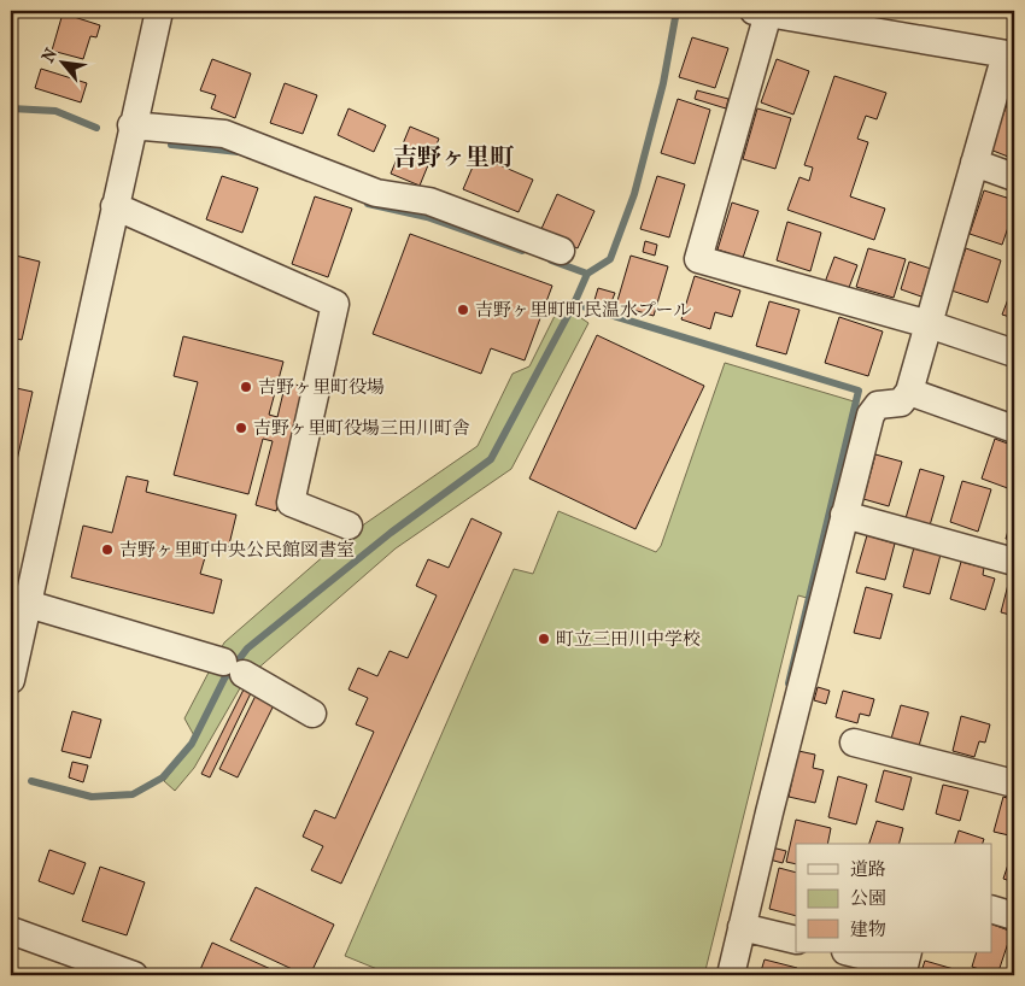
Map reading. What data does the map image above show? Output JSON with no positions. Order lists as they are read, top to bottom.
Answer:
{
  "districts": ["吉野ヶ里町"],
  "places": [
    "吉野ヶ里町町民温水プール",
    "吉野ヶ里町役場",
    "吉野ヶ里町役場三田川町舎",
    "吉野ヶ里町中央公民館図書室",
    "町立三田川中学校"
  ],
  "legend": ["道路", "公園", "建物"],
  "north": "top left"
}
